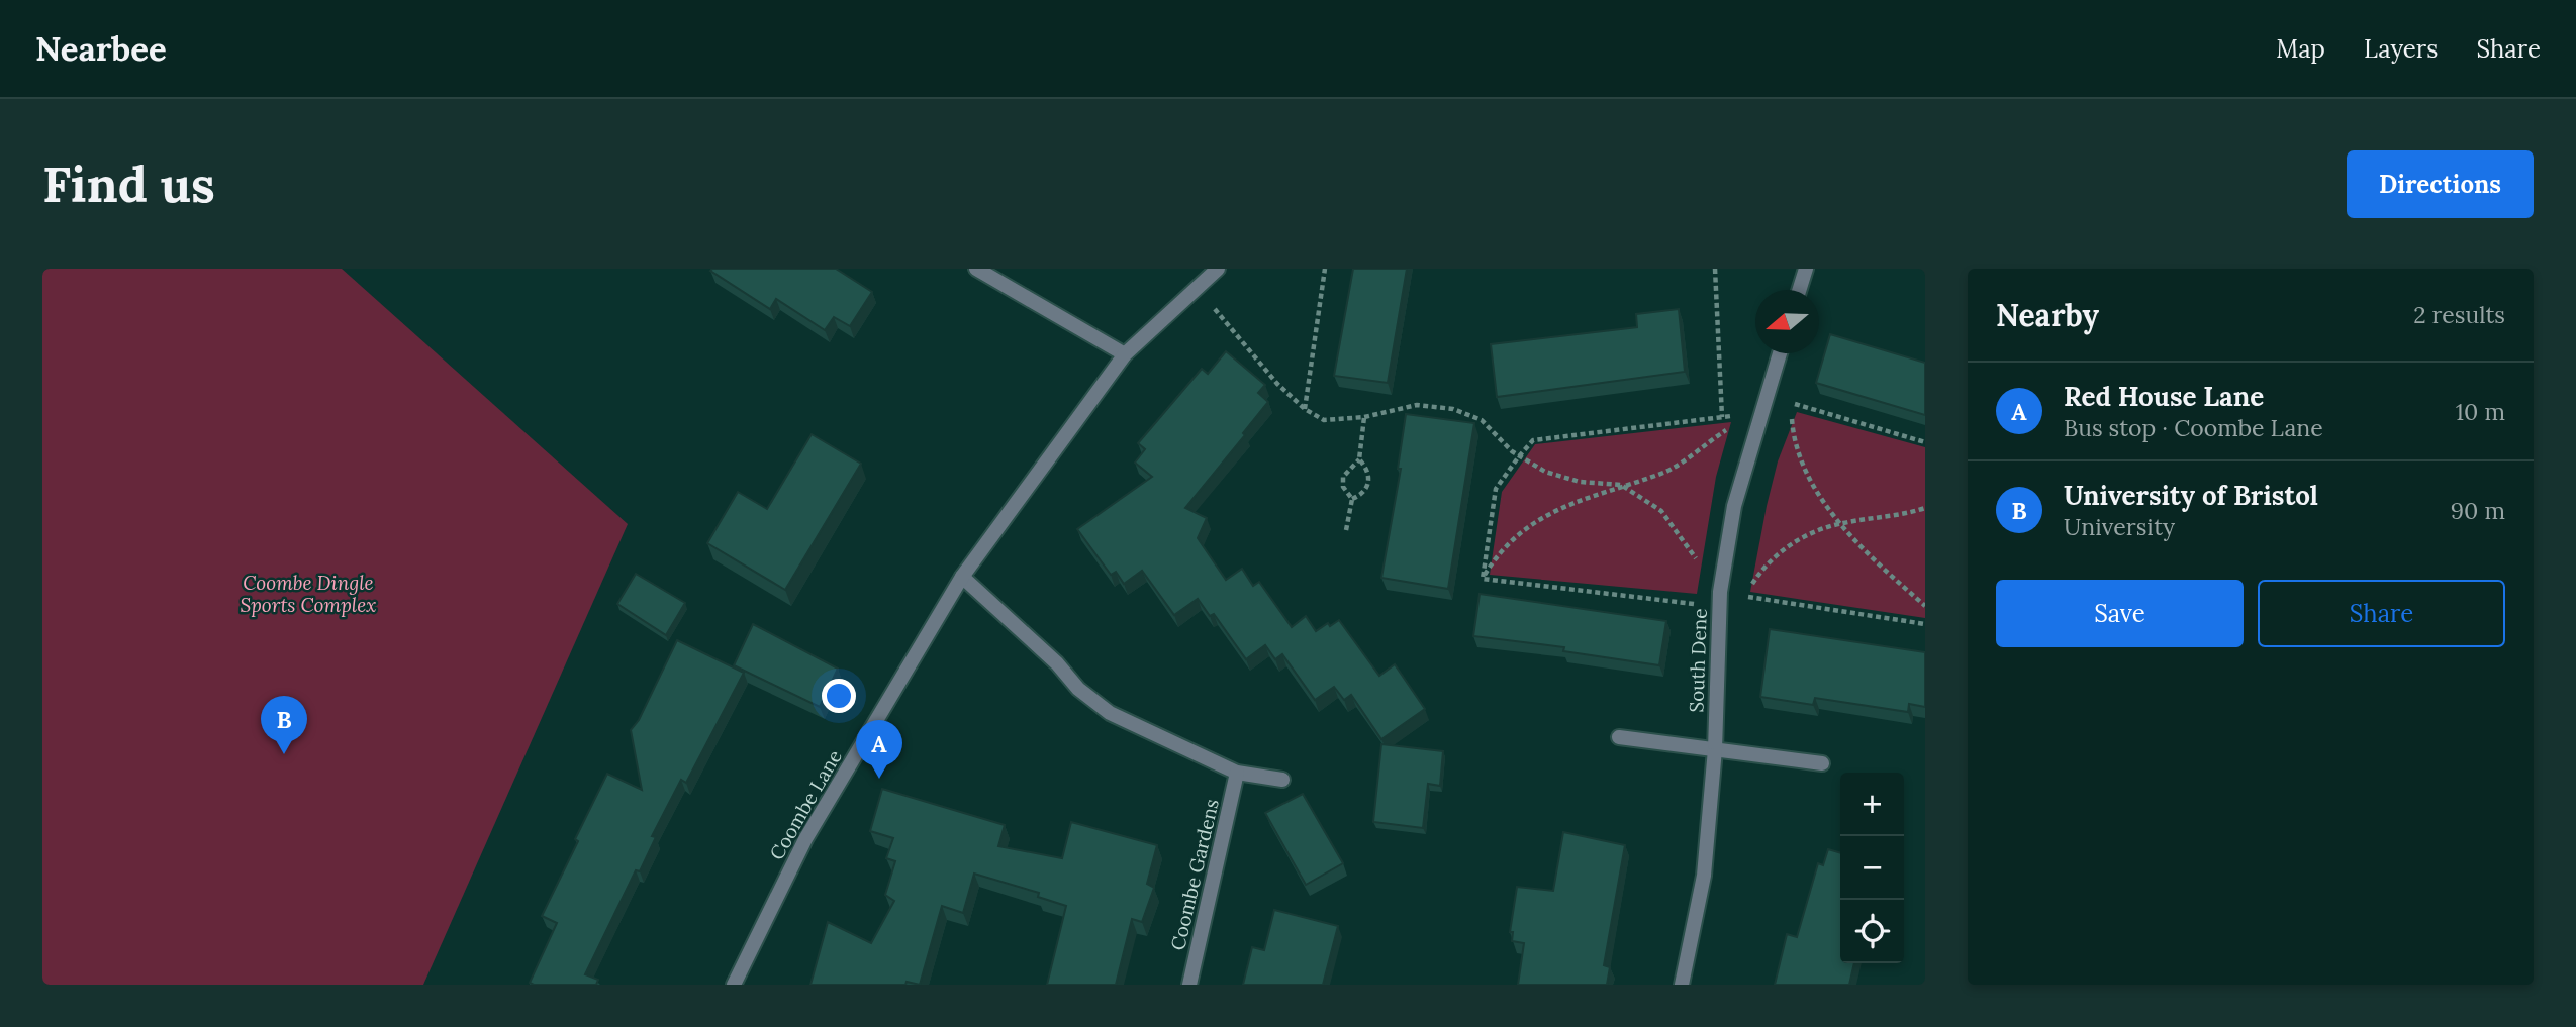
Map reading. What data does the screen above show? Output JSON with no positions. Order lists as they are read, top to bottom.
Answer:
{
  "streets": {
    "street": ["South Dene", "Coombe Lane", "Coombe Gardens"]
  },
  "parks": ["Coombe Dingle Sports Complex"],
  "north": "left",
  "page": {
    "header": "Nearbee",
    "nav": ["Map", "Layers", "Share"],
    "buttons": [
      "Directions",
      ["Save", "Share"]
    ],
    "title": "Find us",
    "heading": ["Nearby", "2 results"],
    "list": [
      {
        "mark": "A",
        "name": "Red House Lane",
        "note": "Bus stop · Coombe Lane",
        "value": "10 m"
      },
      {
        "mark": "B",
        "name": "University of Bristol",
        "note": "University",
        "value": "90 m"
      }
    ],
    "pins": ["B", "A"],
    "map_buttons": ["+", "−"]
  }
}
